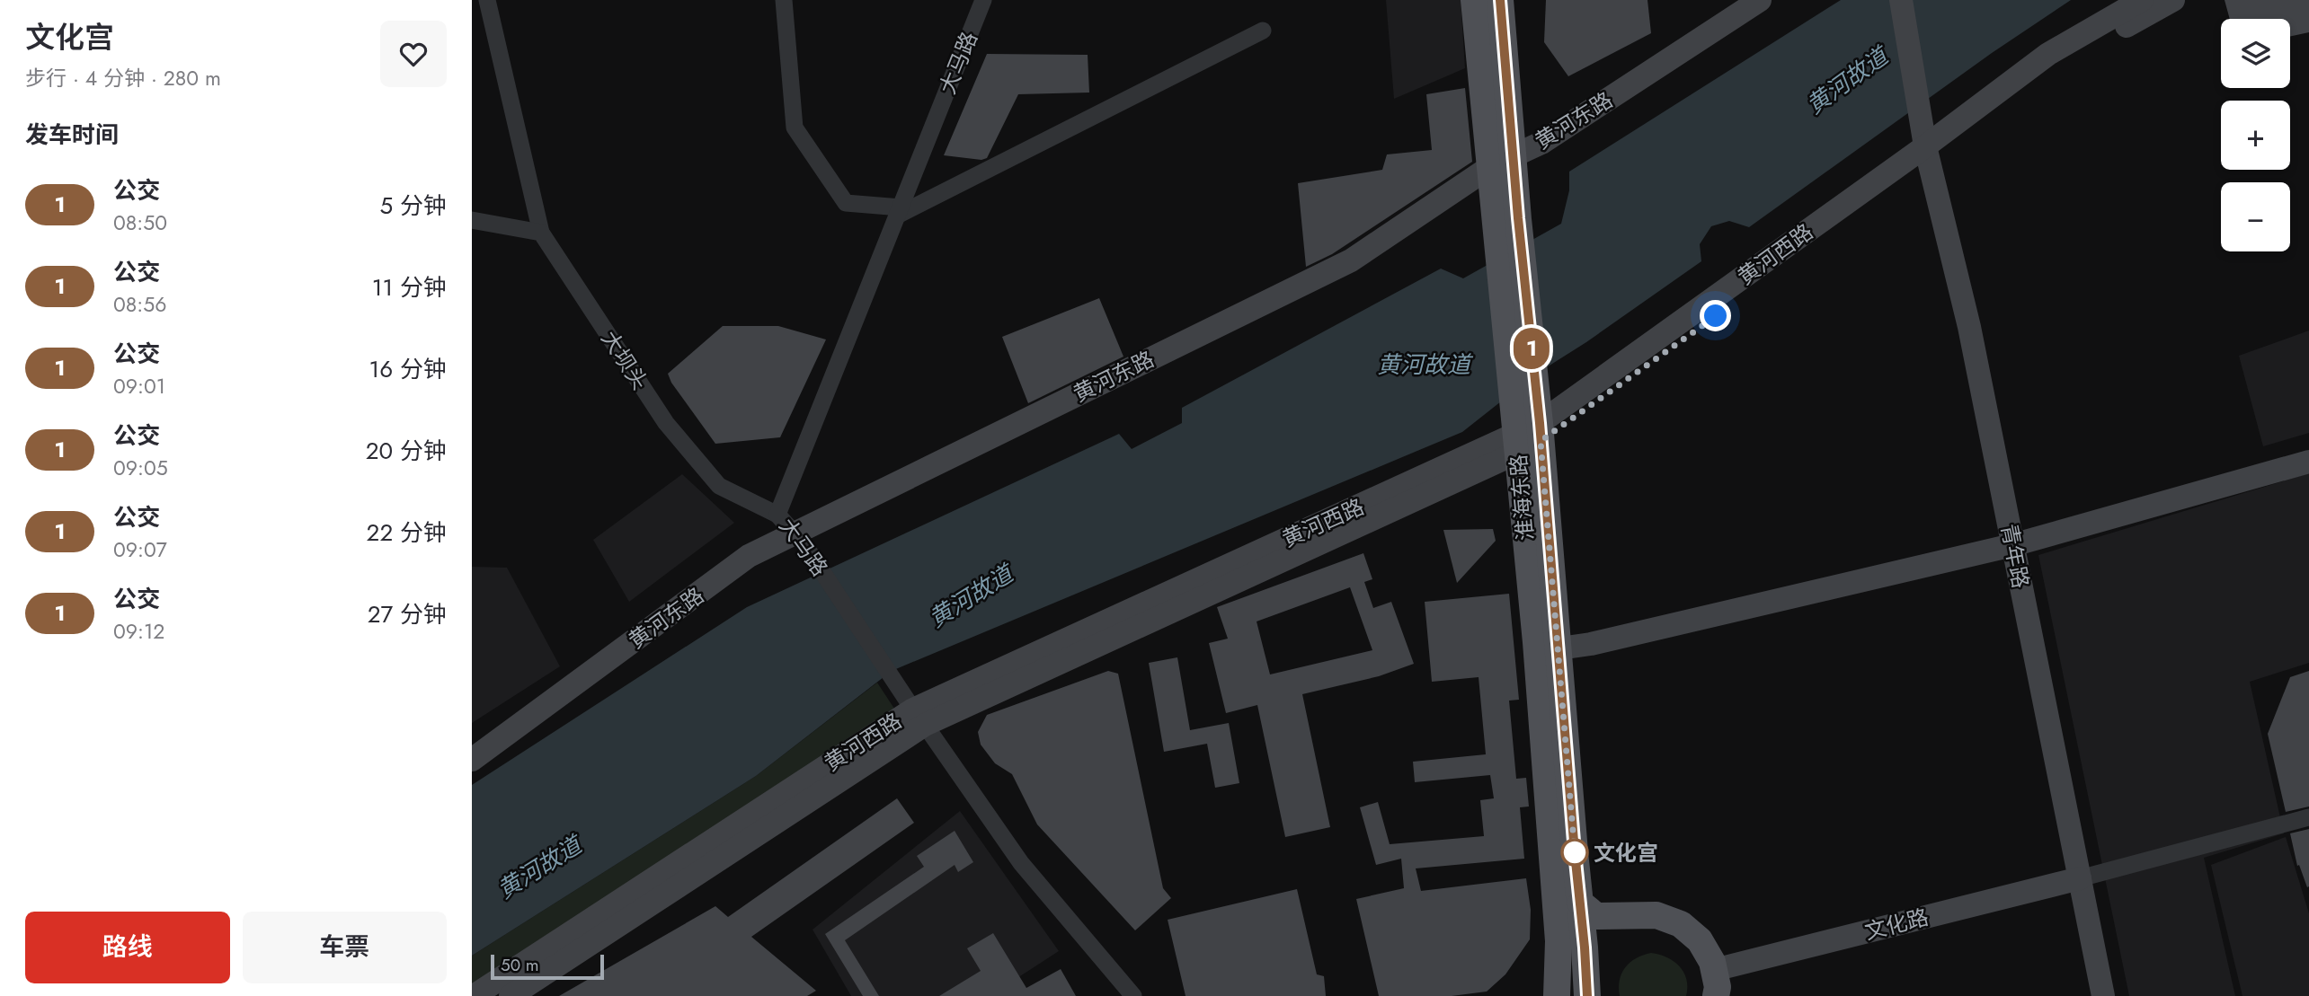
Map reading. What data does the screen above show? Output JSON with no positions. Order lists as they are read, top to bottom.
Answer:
{
  "streets": {
    "main road": ["淮海东路"],
    "street": [
      "大马路",
      "黄河东路",
      "黄河西路",
      "大坝头",
      "青年路",
      "文化路"
    ]
  },
  "crossings": [
    ["大马路", "黄河东路"],
    ["大马路", "黄河西路"],
    ["大马路", "大坝头"],
    ["黄河东路", "淮海东路"],
    ["黄河西路", "淮海东路"],
    ["黄河西路", "青年路"],
    ["青年路", "文化路"]
  ],
  "water": ["黄河故道"],
  "places": ["文化宫"],
  "lines": ["bus line 1"],
  "scale_bar": "50 m",
  "page": {
    "heading": [
      ["文化宫", "步行 · 4 分钟 · 280 m"],
      "发车时间"
    ],
    "on_map": "1",
    "map_buttons": ["+", "−"],
    "list": [
      {
        "mark": "1",
        "name": "公交",
        "note": "08:50",
        "value": "5 分钟"
      },
      {
        "mark": "1",
        "name": "公交",
        "note": "08:56",
        "value": "11 分钟"
      },
      {
        "mark": "1",
        "name": "公交",
        "note": "09:01",
        "value": "16 分钟"
      },
      {
        "mark": "1",
        "name": "公交",
        "note": "09:05",
        "value": "20 分钟"
      },
      {
        "mark": "1",
        "name": "公交",
        "note": "09:07",
        "value": "22 分钟"
      },
      {
        "mark": "1",
        "name": "公交",
        "note": "09:12",
        "value": "27 分钟"
      }
    ],
    "buttons": ["路线", "车票"],
    "scale": "50 m"
  }
}
